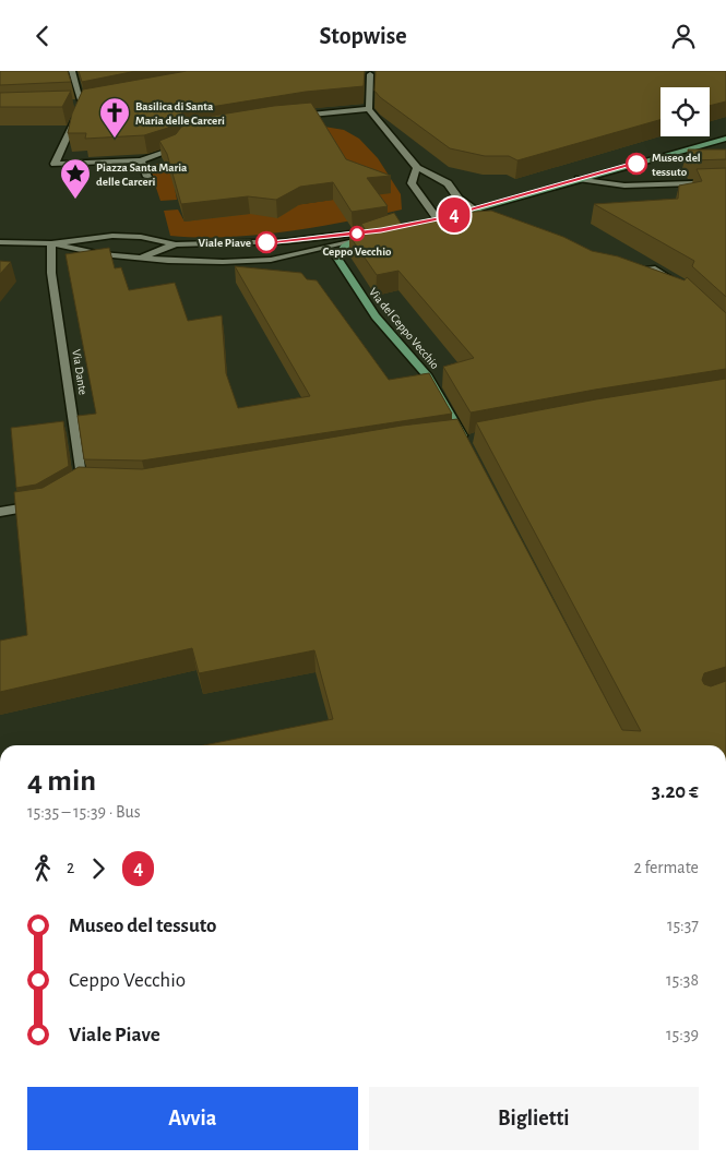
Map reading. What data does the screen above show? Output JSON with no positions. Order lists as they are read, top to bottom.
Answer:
{
  "streets": {
    "street": ["Via del Ceppo Vecchio", "Via Dante"]
  },
  "places": {
    "church": ["Basilica di Santa Maria delle Carceri"],
    "other": ["Museo del tessuto", "Ceppo Vecchio", "Viale Piave"],
    "place": ["Piazza Santa Maria delle Carceri"]
  },
  "lines": ["bus line 4"],
  "page": {
    "header": "Stopwise",
    "on_map": "4",
    "heading": ["4 min", "15:35 – 15:39 · Bus", "3.20 €"],
    "legs": ["2", "4", "2 fermate"],
    "list": [
      {
        "name": "Museo del tessuto",
        "value": "15:37"
      },
      {
        "name": "Ceppo Vecchio",
        "value": "15:38"
      },
      {
        "name": "Viale Piave",
        "value": "15:39"
      }
    ],
    "buttons": ["Avvia", "Biglietti"]
  }
}
